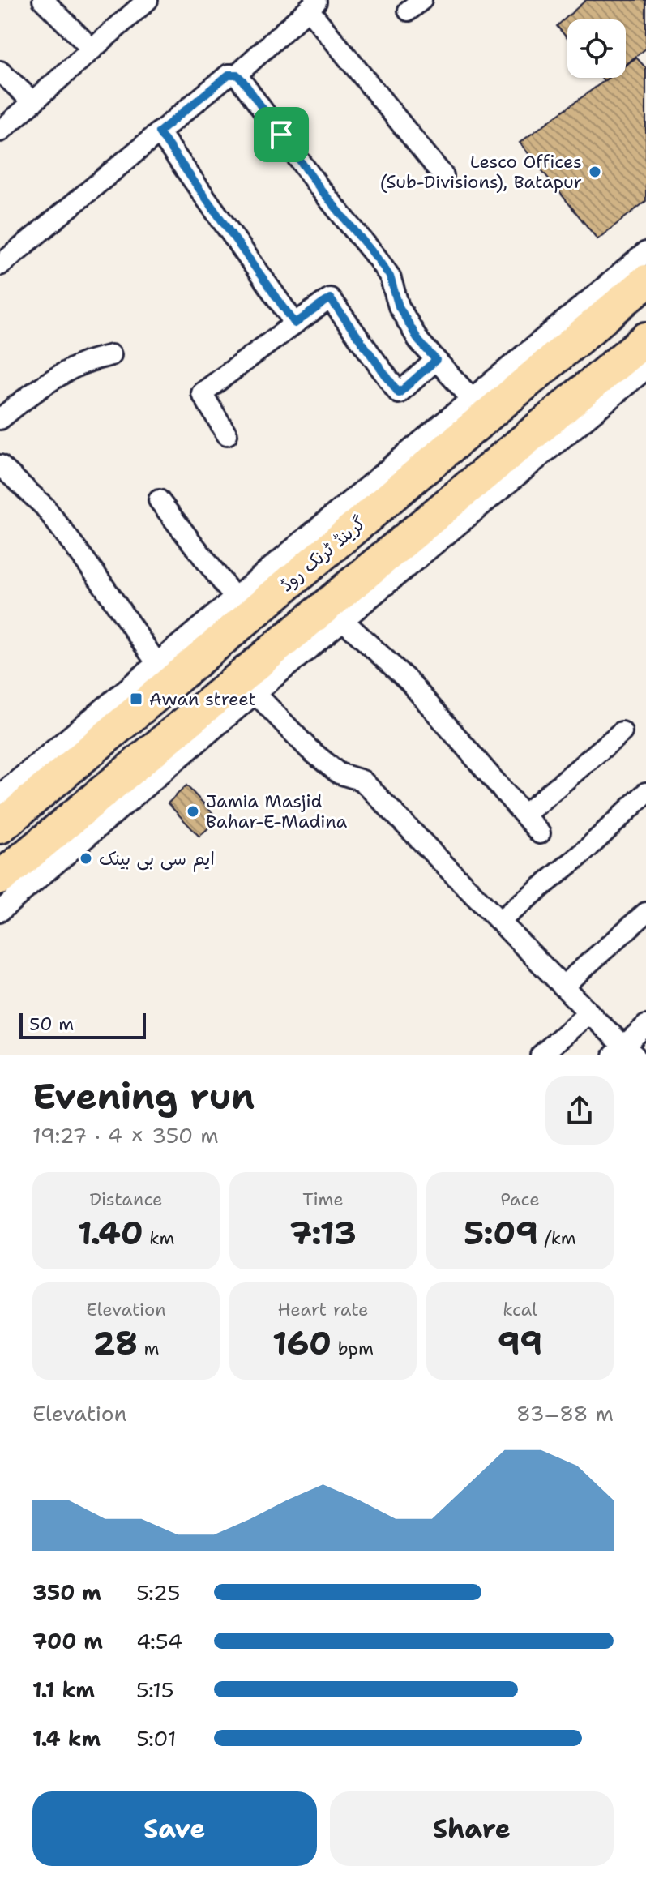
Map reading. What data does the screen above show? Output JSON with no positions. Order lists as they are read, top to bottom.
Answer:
{
  "streets": {
    "highway": ["گرینڈ ٹرنک روڈ"]
  },
  "places": {
    "other": ["Lesco Offices (Sub-Divisions), Batapur", "Jamia Masjid Bahar-E-Madina", "ایم سی بی بینک"],
    "transit": ["Awan street"]
  },
  "scale_bar": "50 m",
  "page": {
    "scale": "50 m",
    "heading": ["Evening run", "19:27 · 4 × 350 m"],
    "stats": [
      ["Distance", "1.40 km"],
      ["Time", "7:13"],
      ["Pace", "5:09 /km"],
      ["Elevation", "28 m"],
      ["Heart rate", "160 bpm"],
      ["kcal", "99"]
    ],
    "chart": ["Elevation", "83–88 m"],
    "list": [
      {
        "name": "350 m",
        "note": "5:25"
      },
      {
        "name": "700 m",
        "note": "4:54"
      },
      {
        "name": "1.1 km",
        "note": "5:15"
      },
      {
        "name": "1.4 km",
        "note": "5:01"
      }
    ],
    "buttons": ["Save", "Share"]
  }
}
